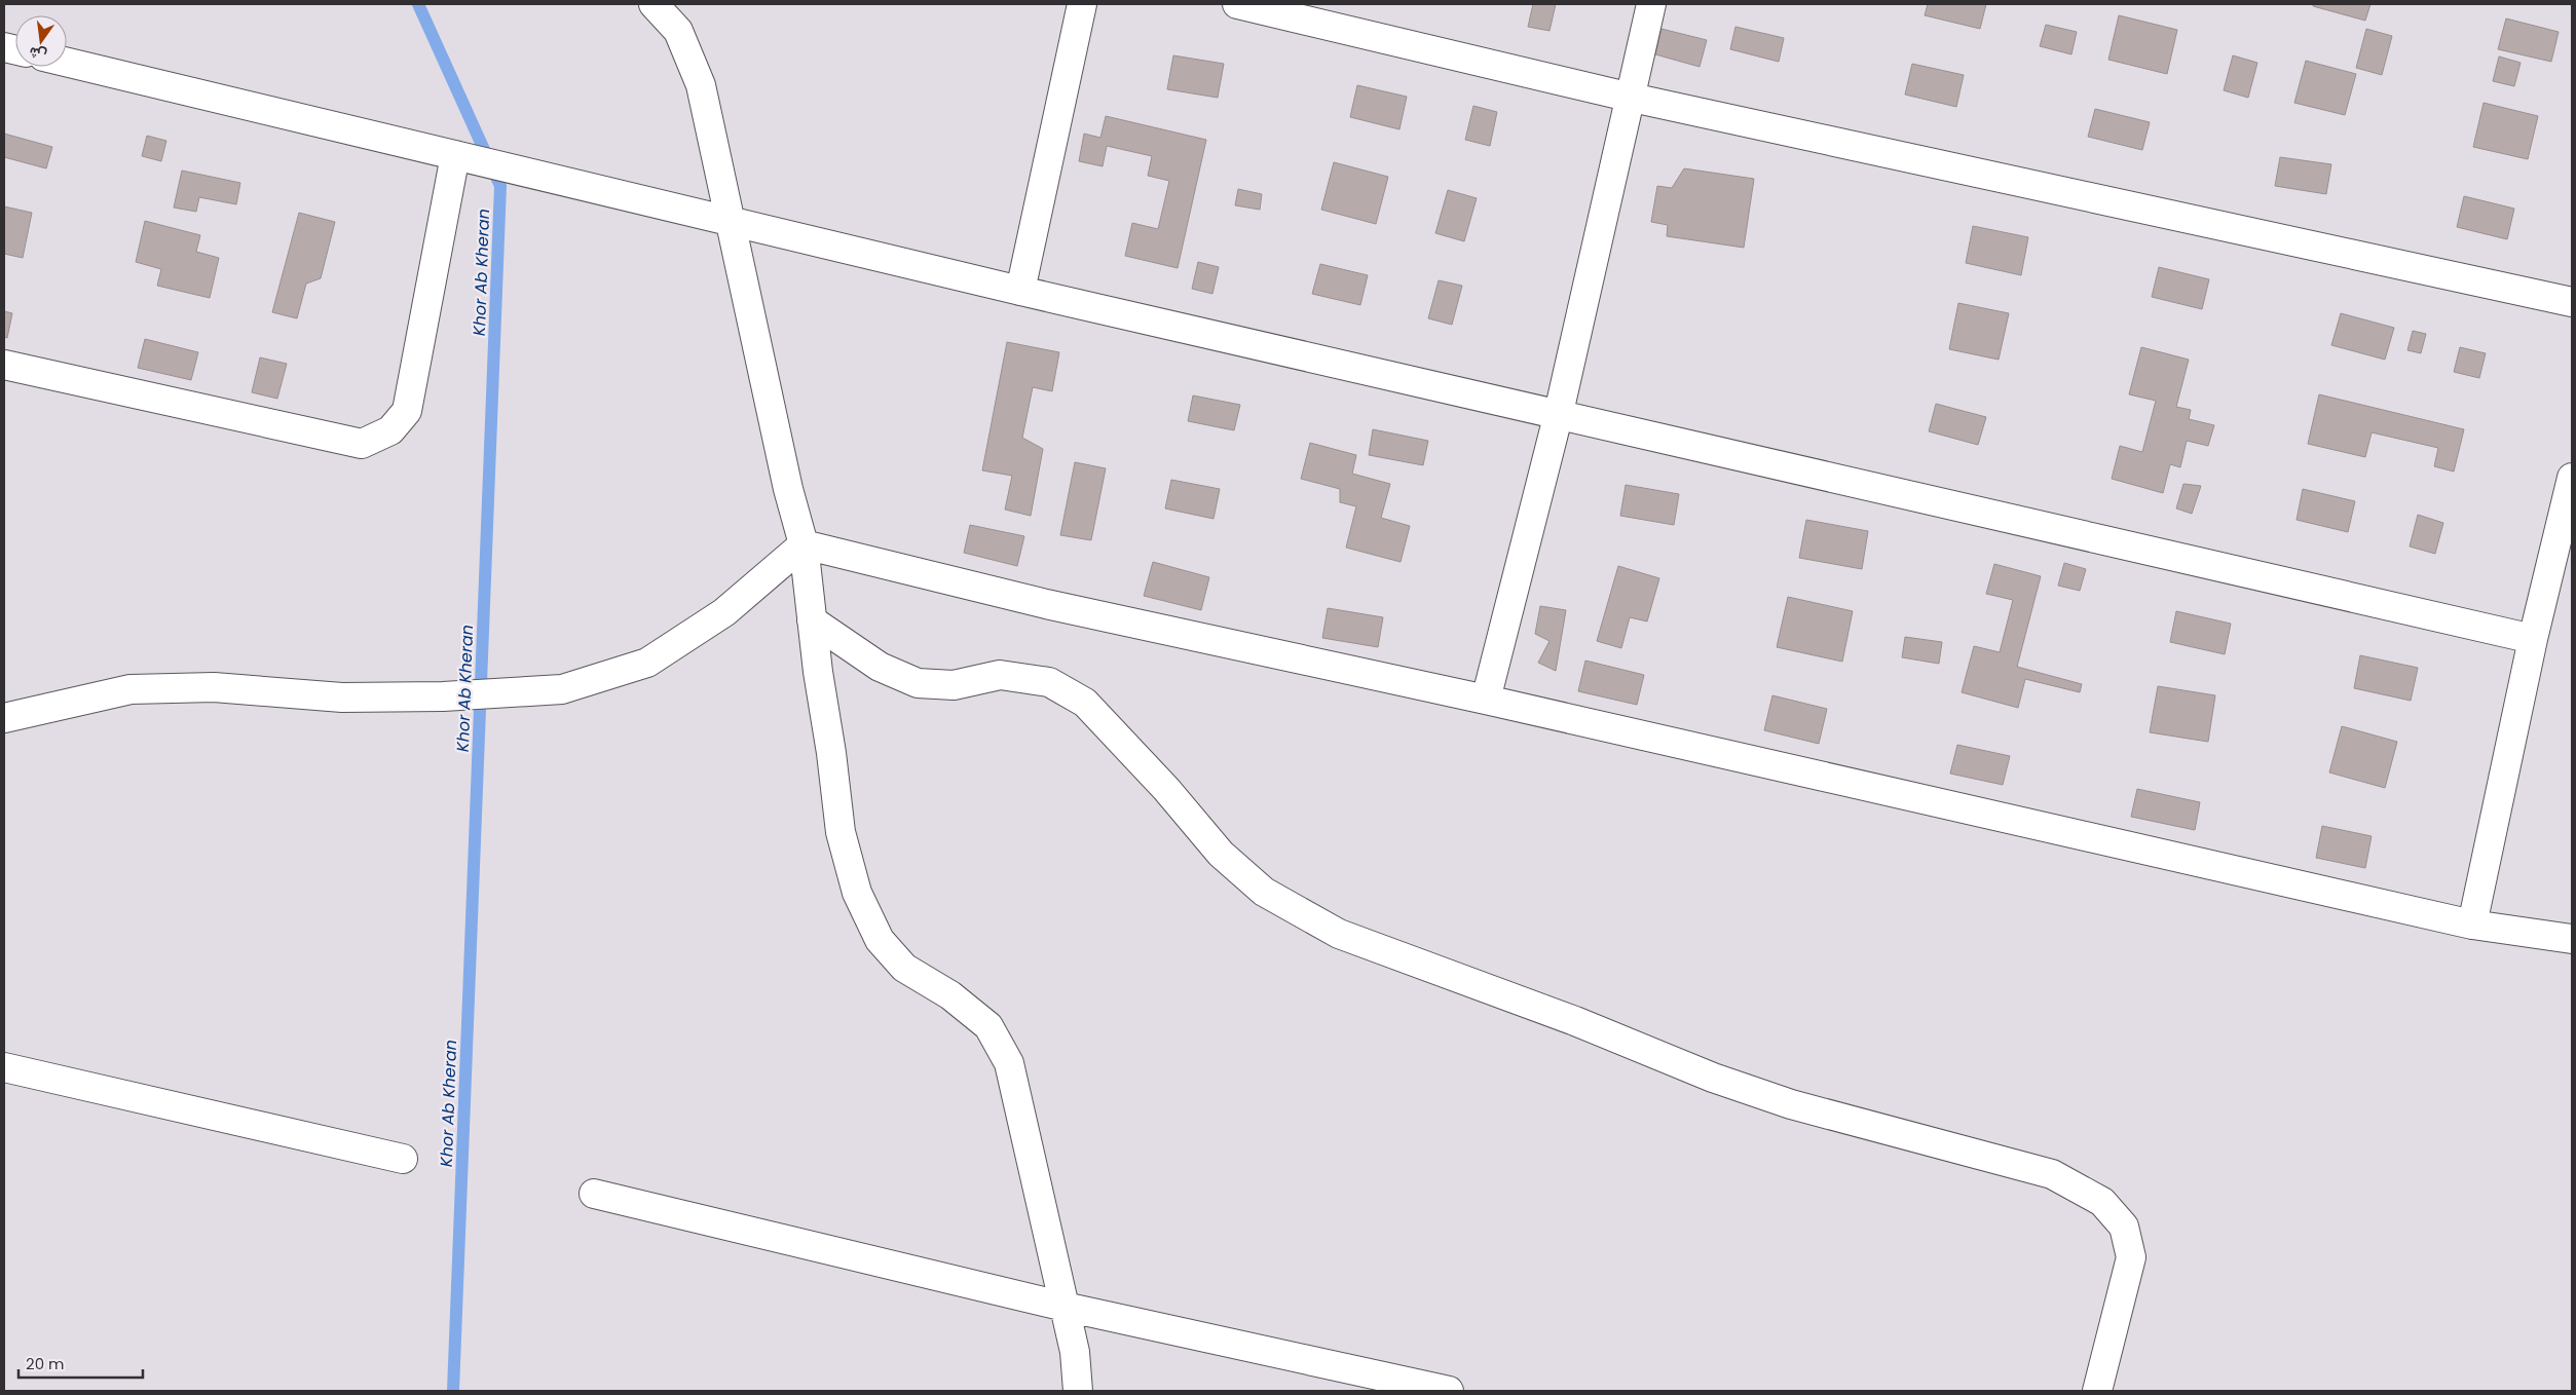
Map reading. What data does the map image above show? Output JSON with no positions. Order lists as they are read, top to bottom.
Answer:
{
  "water": ["Khor Ab Kheran"],
  "scale_bar": "20 m",
  "north": "bottom"
}
